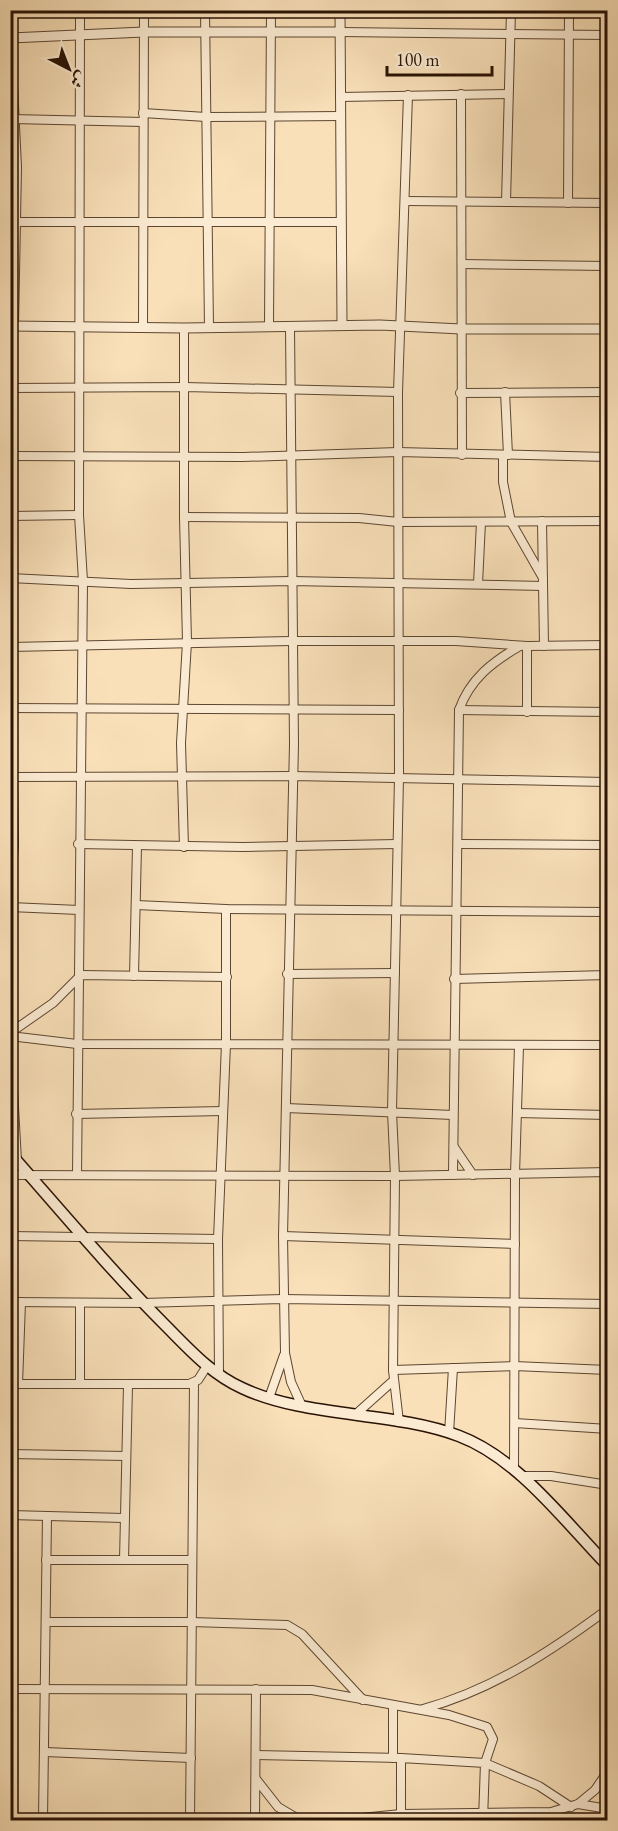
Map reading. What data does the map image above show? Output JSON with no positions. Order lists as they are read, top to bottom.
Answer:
{
  "scale_bar": "100 m",
  "north": "bottom right"
}
